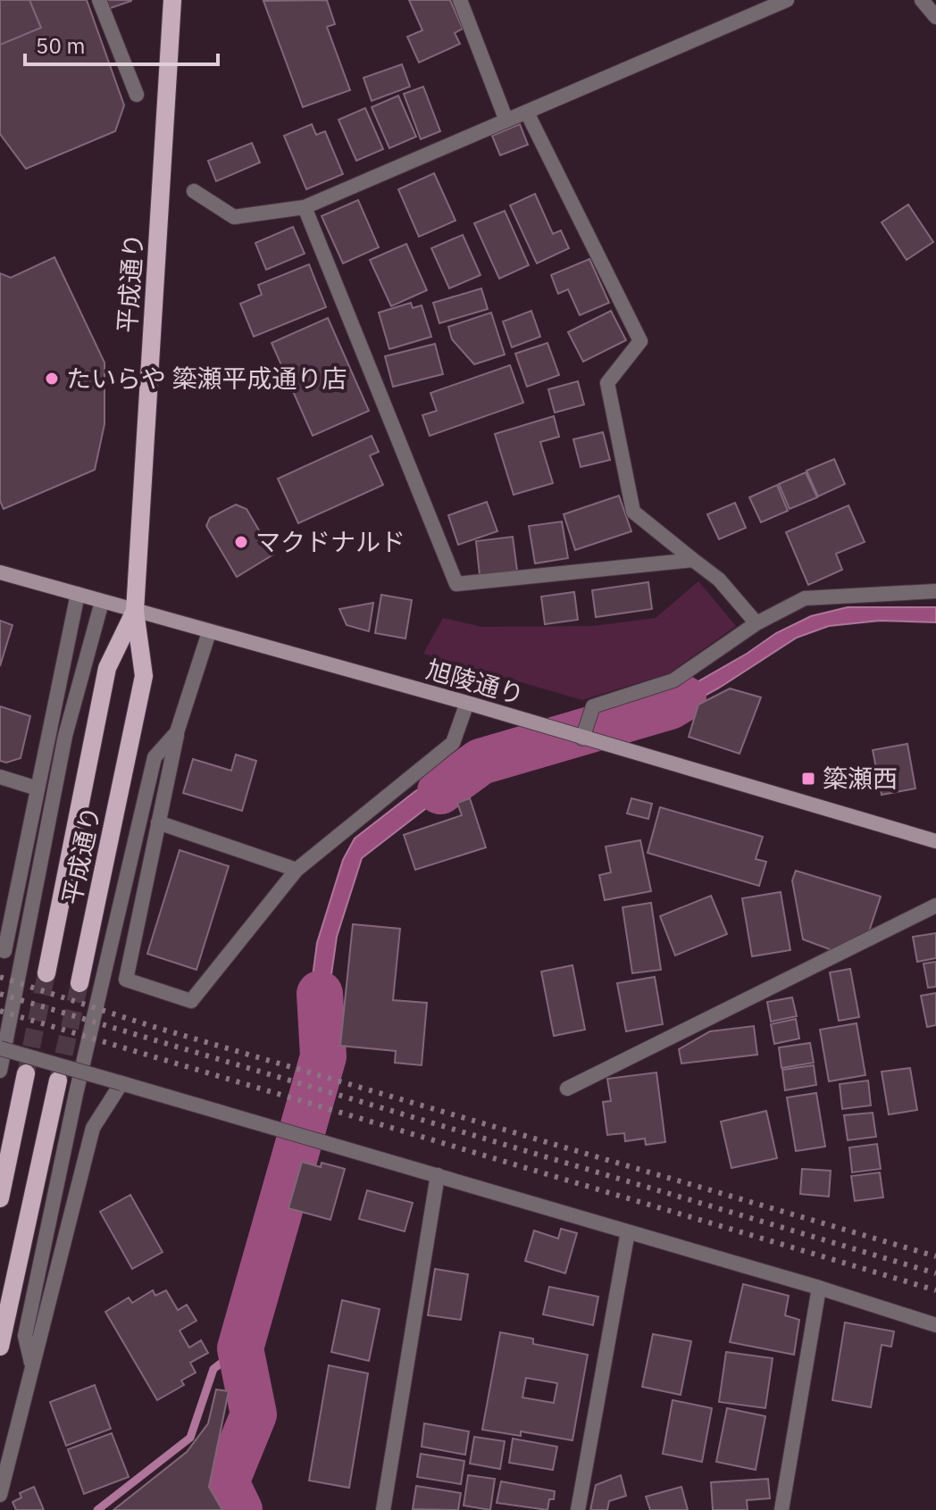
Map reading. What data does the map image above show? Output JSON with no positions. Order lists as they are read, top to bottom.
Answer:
{
  "streets": {
    "main road": ["平成通り"],
    "street": ["旭陵通り"]
  },
  "crossings": [
    ["平成通り", "旭陵通り"]
  ],
  "places": {
    "other": ["たいらや 簗瀬平成通り店", "マクドナルド"],
    "transit": ["簗瀬西"]
  },
  "scale_bar": "50 m"
}
